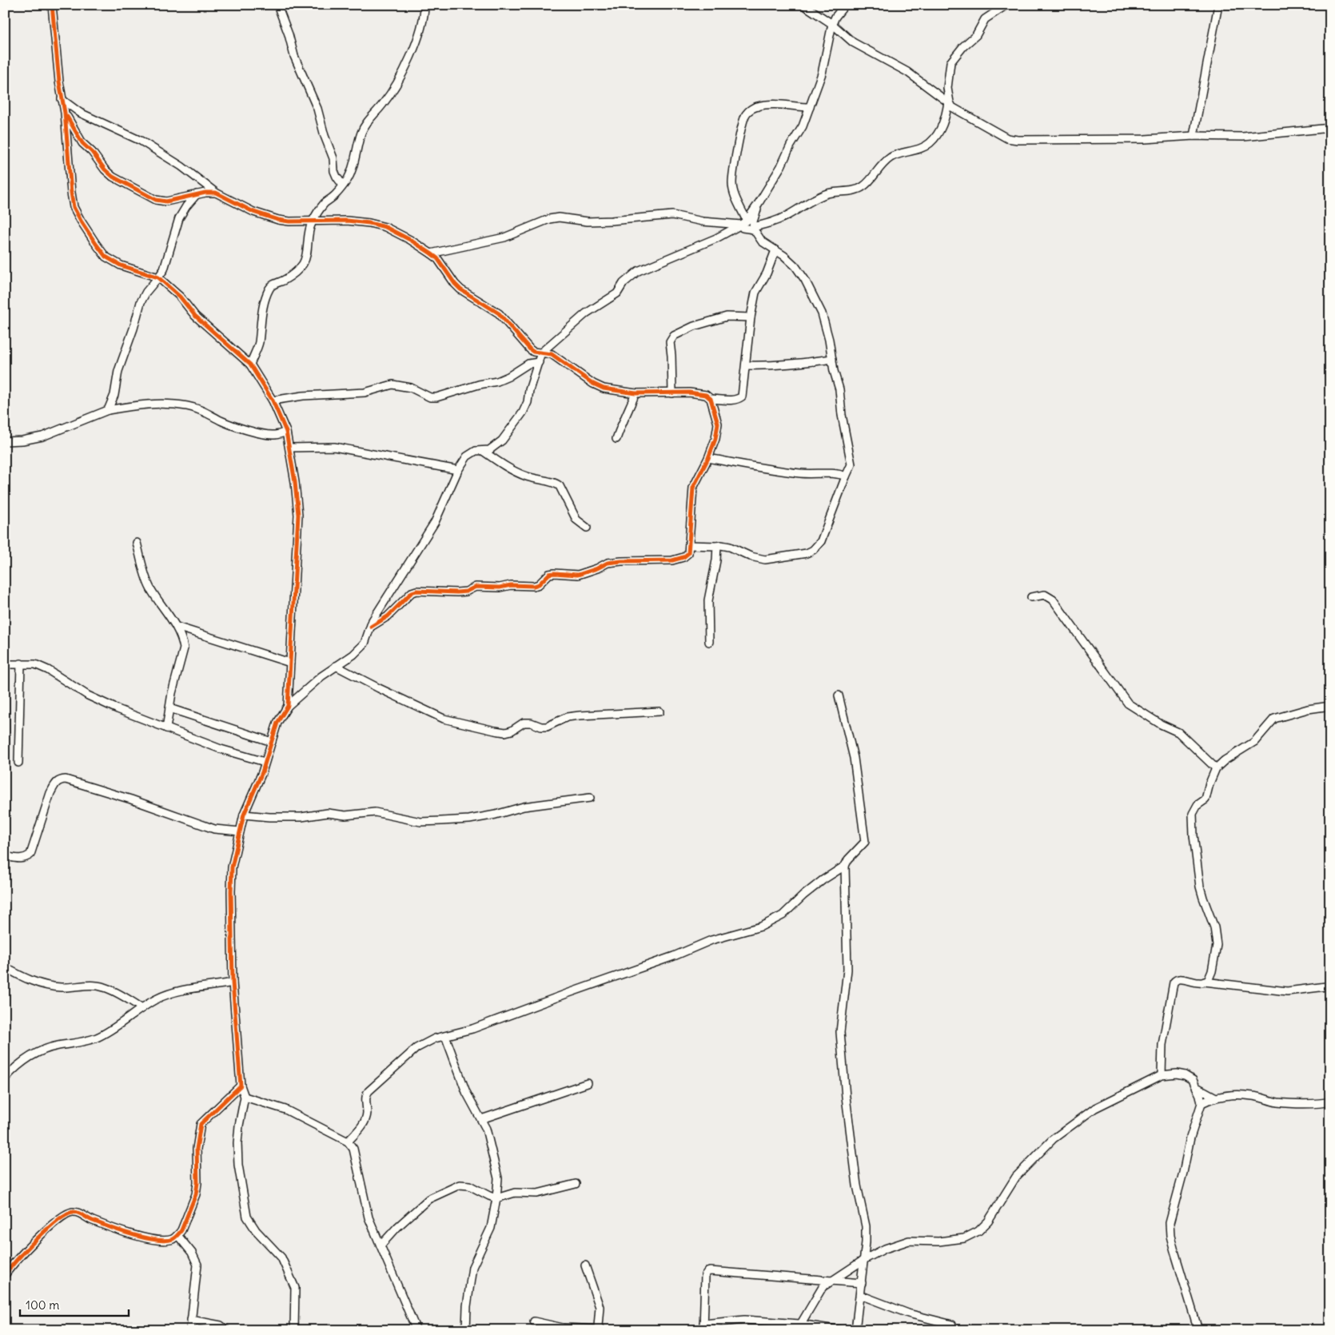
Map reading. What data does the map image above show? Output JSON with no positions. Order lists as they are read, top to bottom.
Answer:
{
  "scale_bar": "100 m"
}
